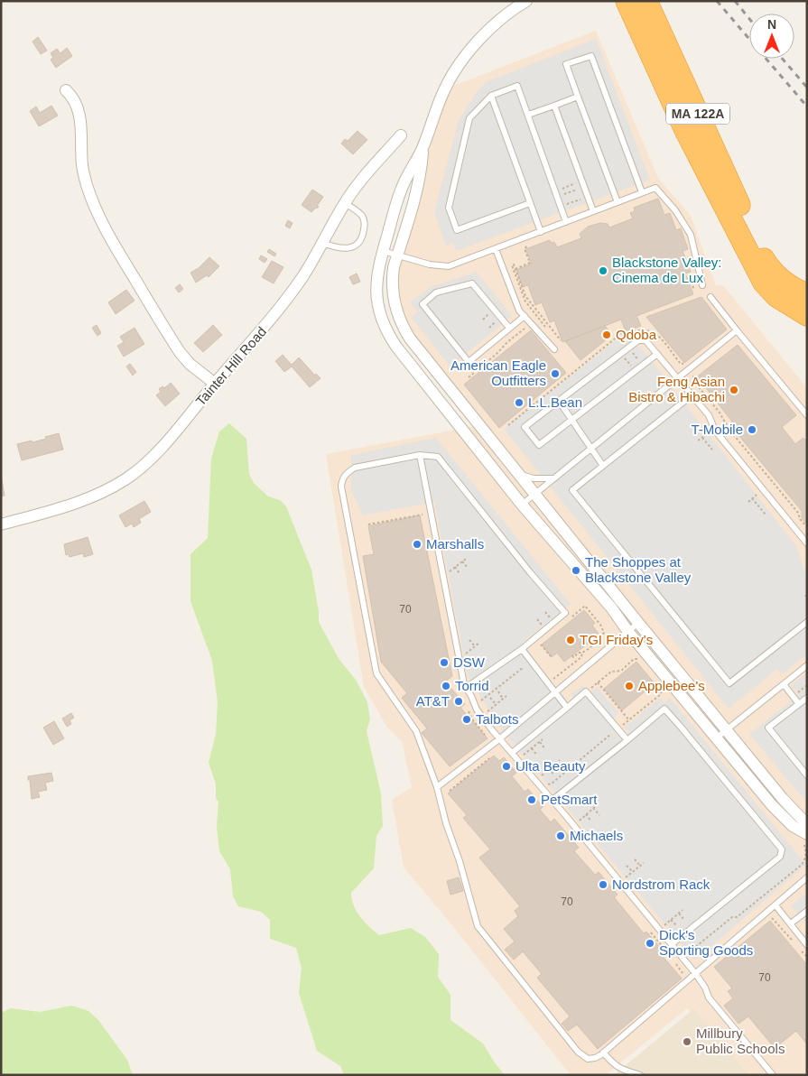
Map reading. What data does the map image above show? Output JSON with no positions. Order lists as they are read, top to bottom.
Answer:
{
  "streets": {
    "highway": ["MA 122A"],
    "street": ["Tainter Hill Road"]
  },
  "places": [
    "Blackstone Valley: Cinema de Lux",
    "Qdoba",
    "American Eagle Outfitters",
    "Feng Asian Bistro & Hibachi",
    "L.L.Bean",
    "T-Mobile",
    "Marshalls",
    "The Shoppes at Blackstone Valley",
    "TGI Friday's",
    "DSW",
    "Torrid",
    "Applebee's",
    "AT&T",
    "Talbots",
    "Ulta Beauty",
    "PetSmart",
    "Michaels",
    "Nordstrom Rack",
    "Dick's Sporting Goods",
    "Millbury Public Schools"
  ],
  "house_numbers": ["70", "70", "70"],
  "north": "top"
}
